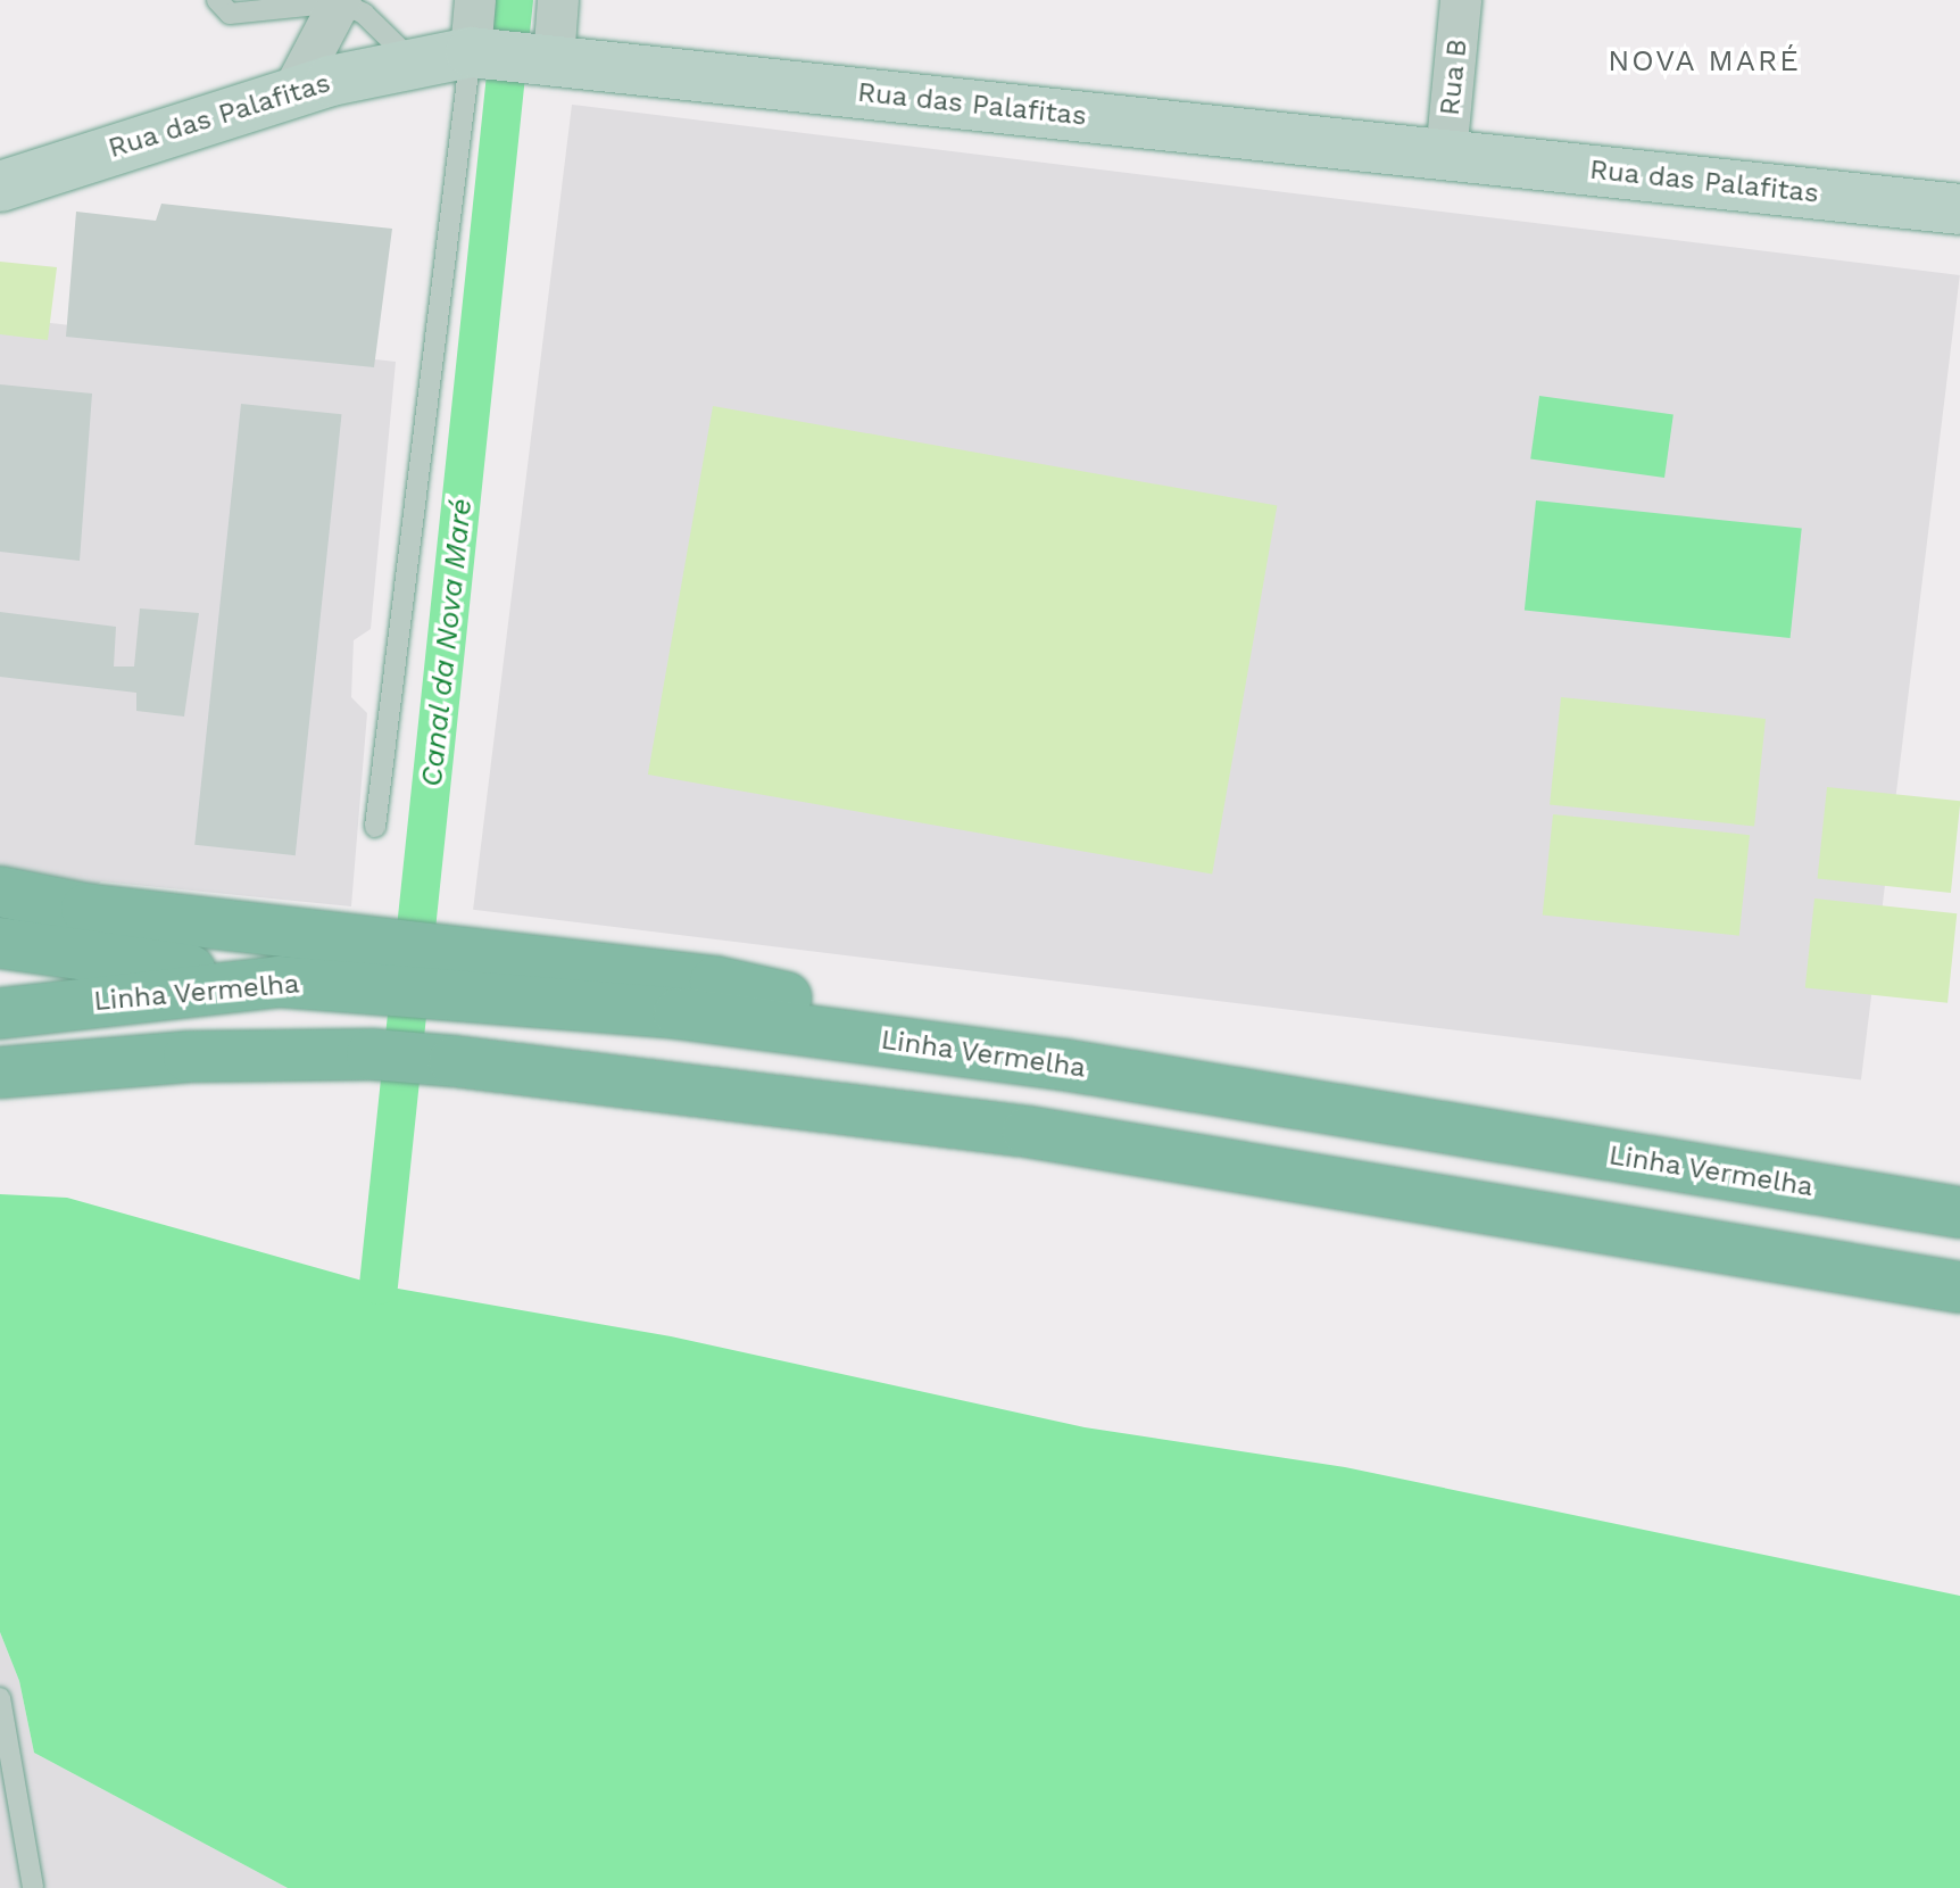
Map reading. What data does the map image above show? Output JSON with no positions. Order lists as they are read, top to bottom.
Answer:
{
  "streets": {
    "highway": ["Linha Vermelha"],
    "street": ["Rua B", "Rua das Palafitas"]
  },
  "crossings": [
    ["Rua B", "Rua das Palafitas"]
  ],
  "districts": ["NOVA MARÉ"],
  "water": ["Canal da Nova Maré"]
}
